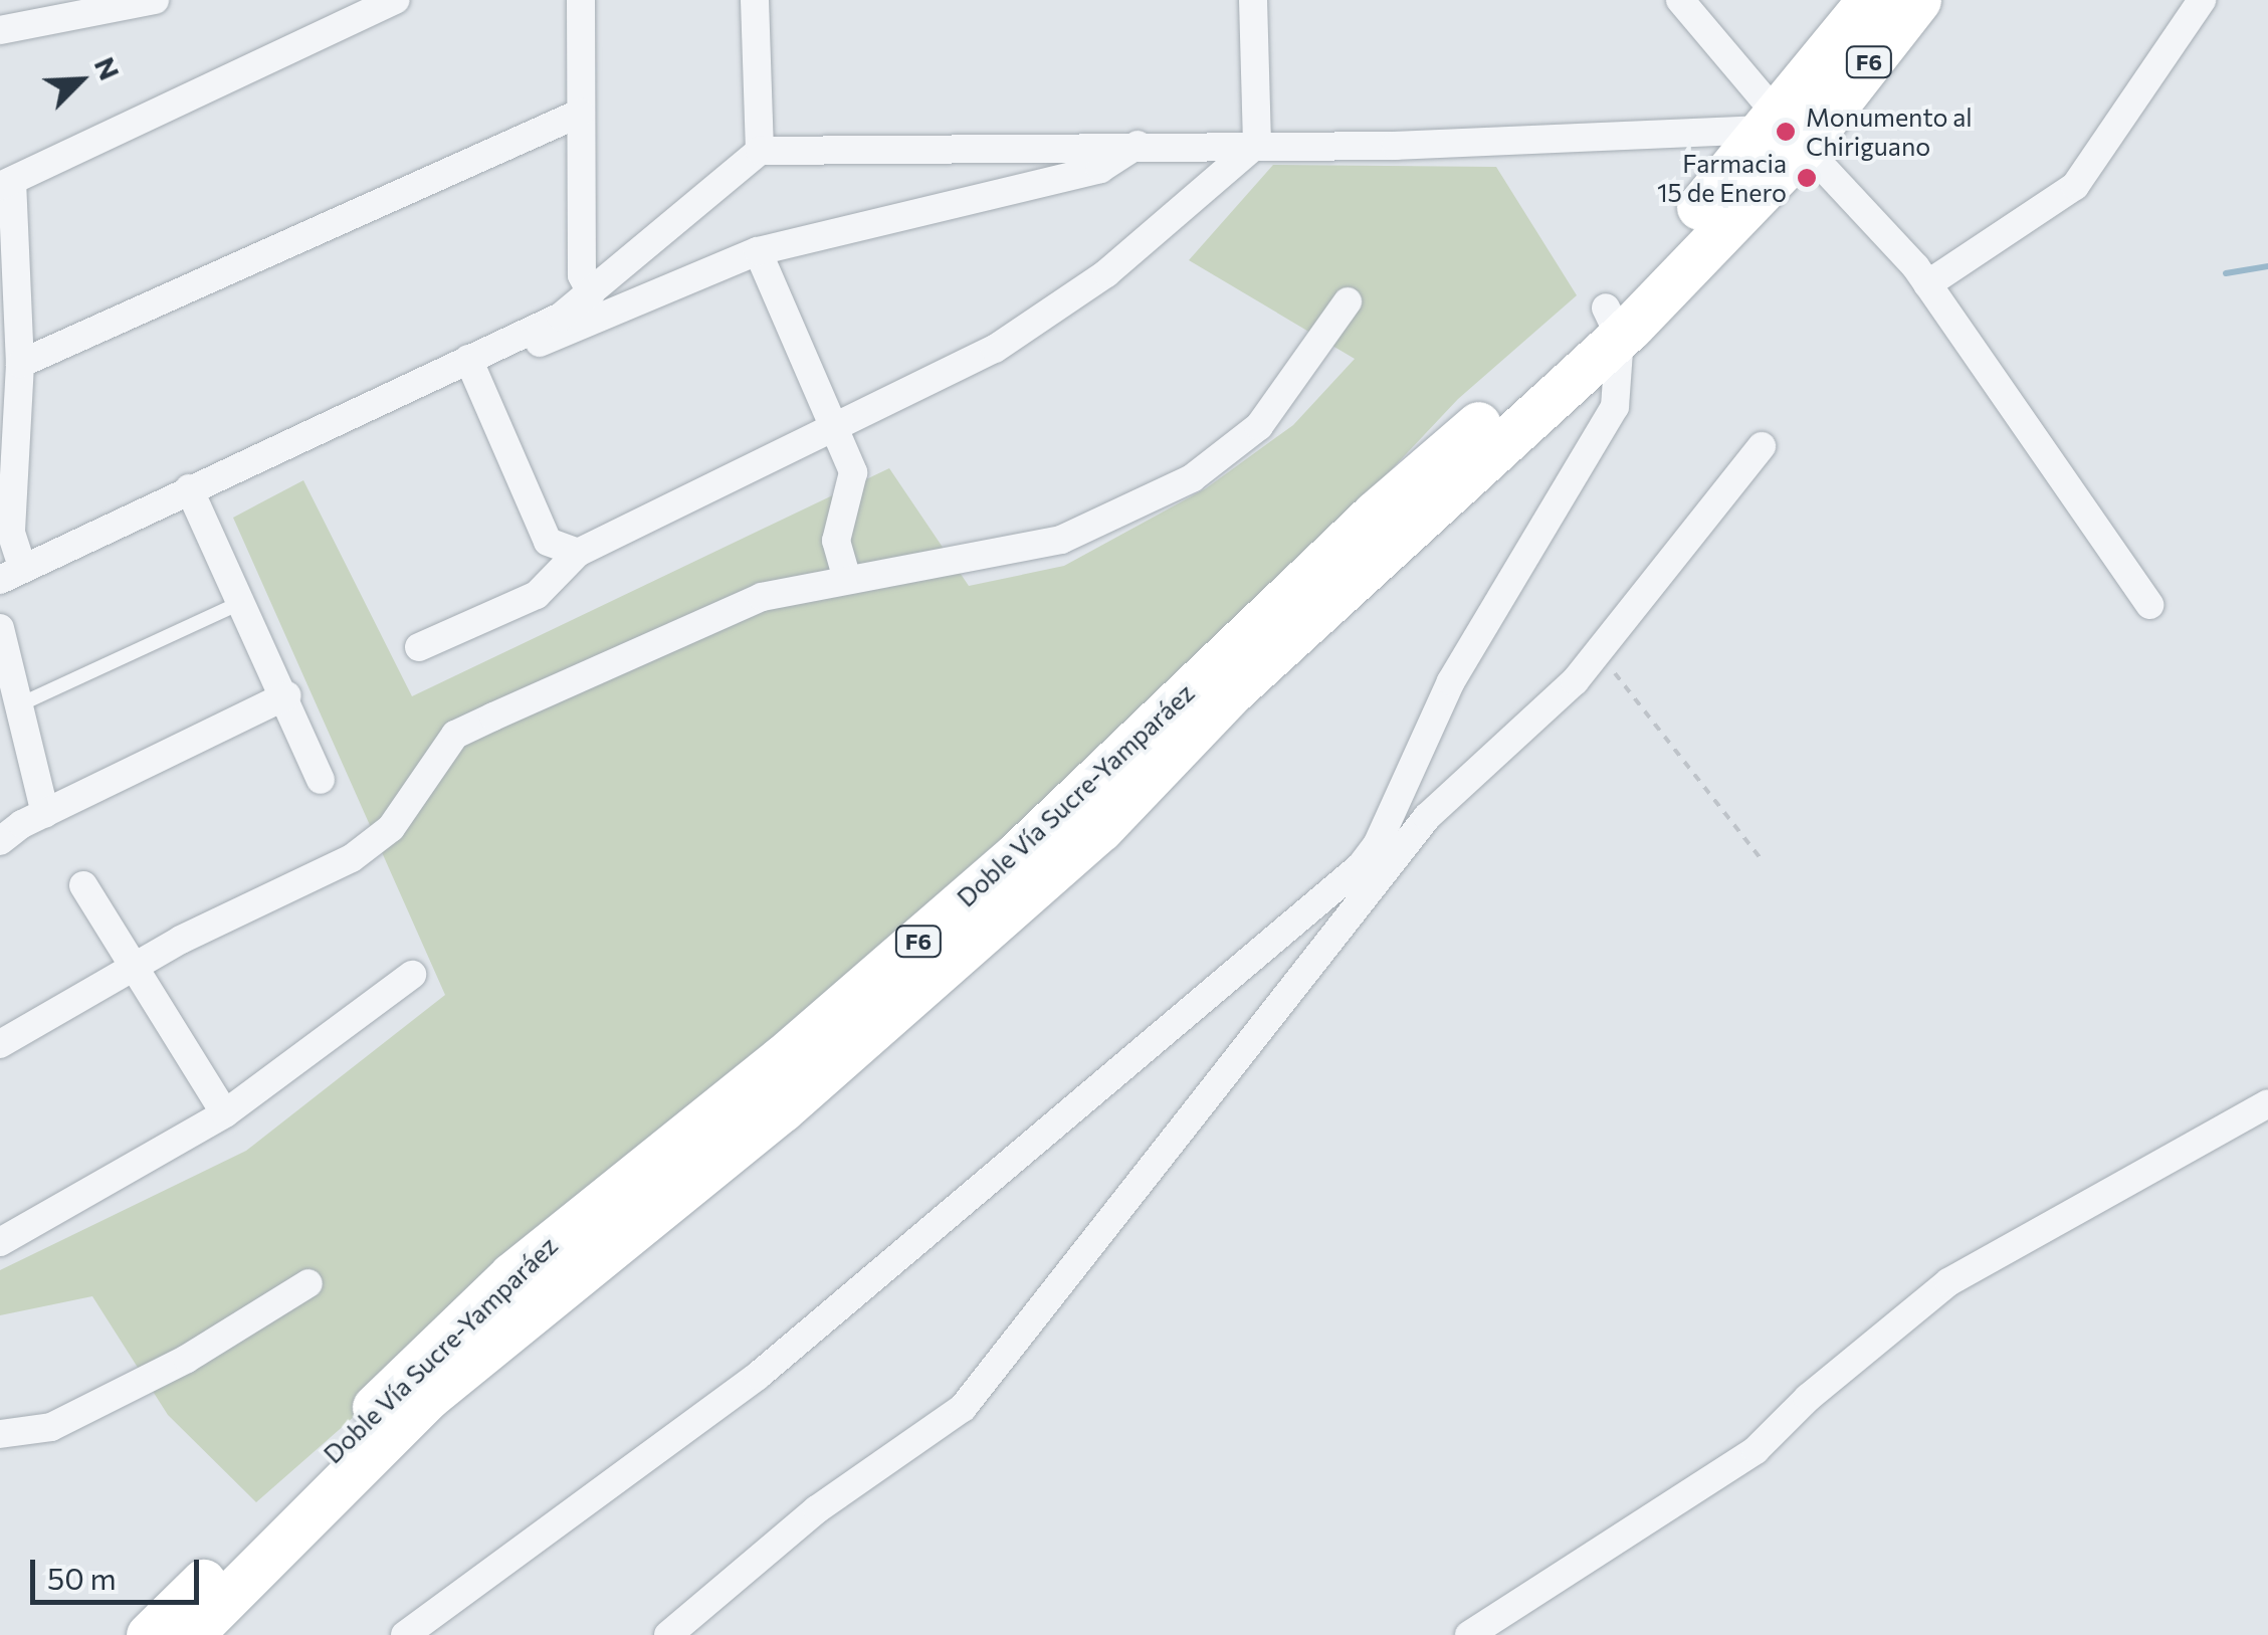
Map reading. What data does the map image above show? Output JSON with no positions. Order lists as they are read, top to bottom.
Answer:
{
  "streets": {
    "highway": ["F6", "Doble Vía Sucre-Yamparáez"]
  },
  "places": ["Monumento al Chiriguano", "Farmacia 15 de Enero"],
  "scale_bar": "50 m",
  "north": "top right"
}
